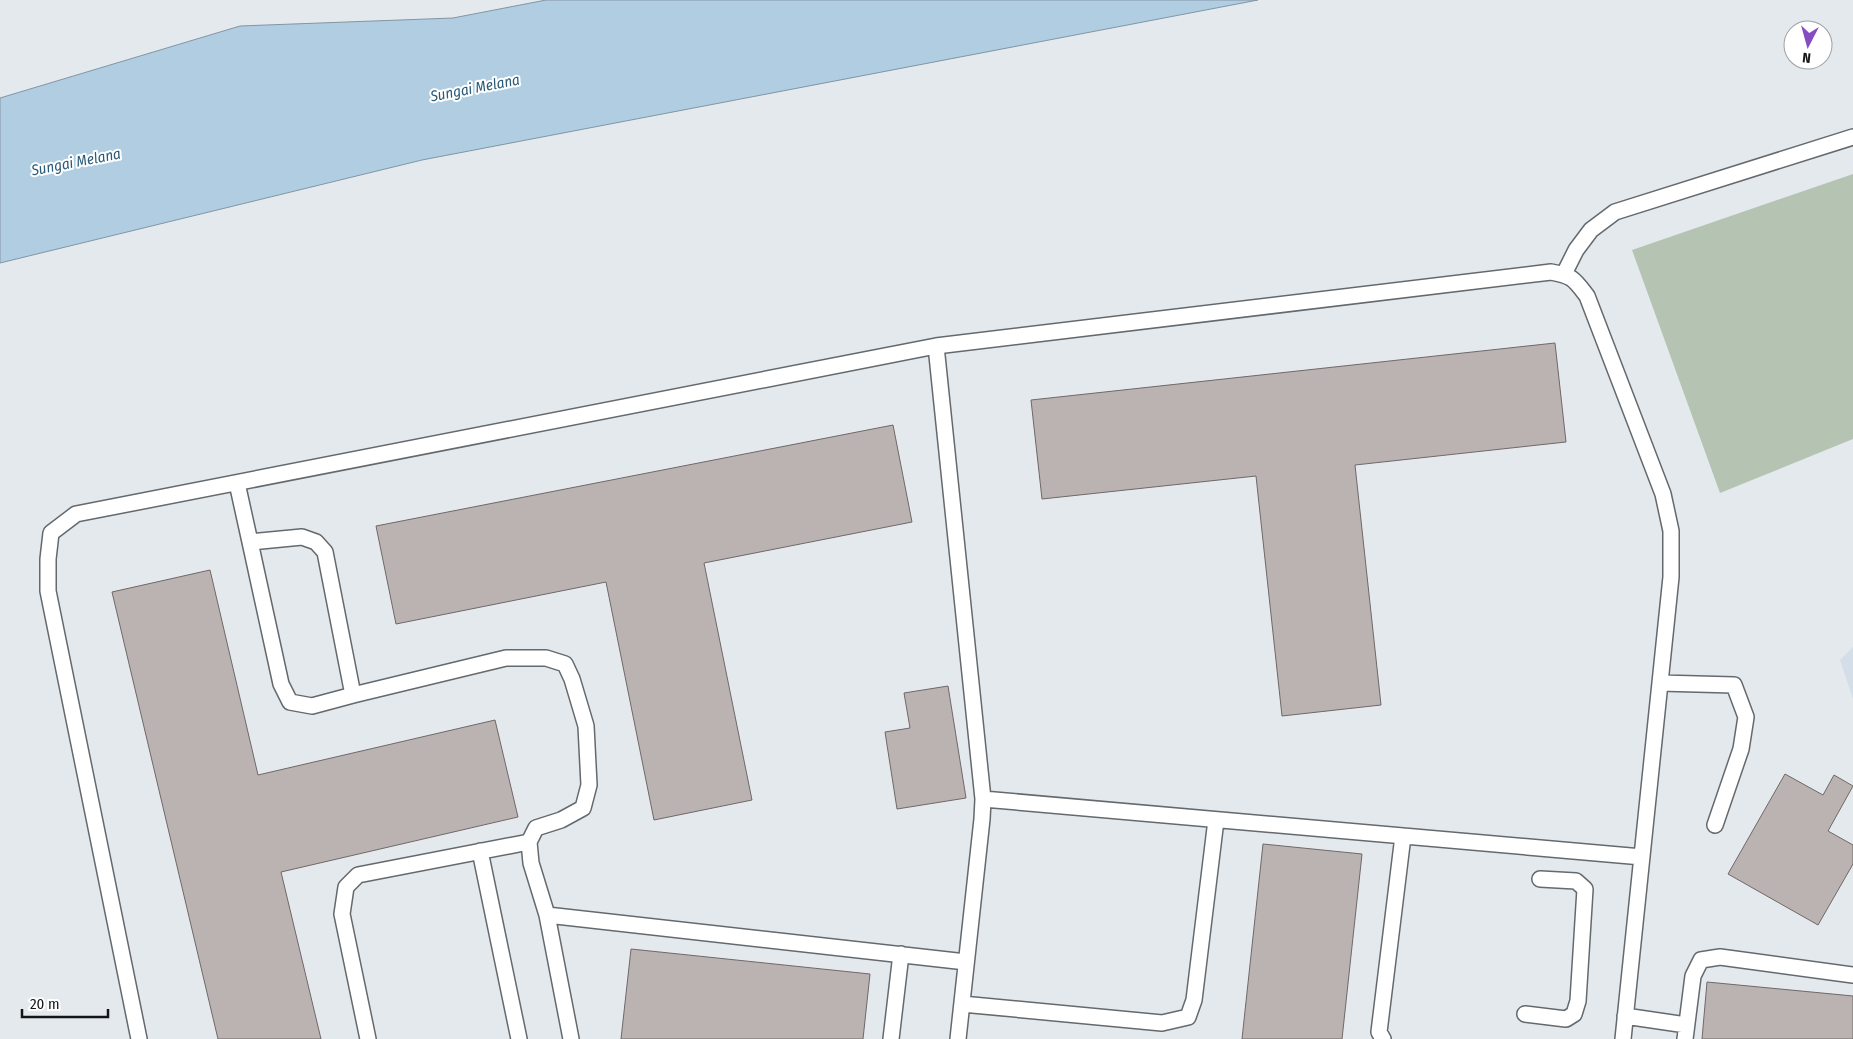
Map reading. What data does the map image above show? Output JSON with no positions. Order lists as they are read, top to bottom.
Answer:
{
  "water": ["Sungai Melana"],
  "scale_bar": "20 m",
  "north": "bottom"
}
